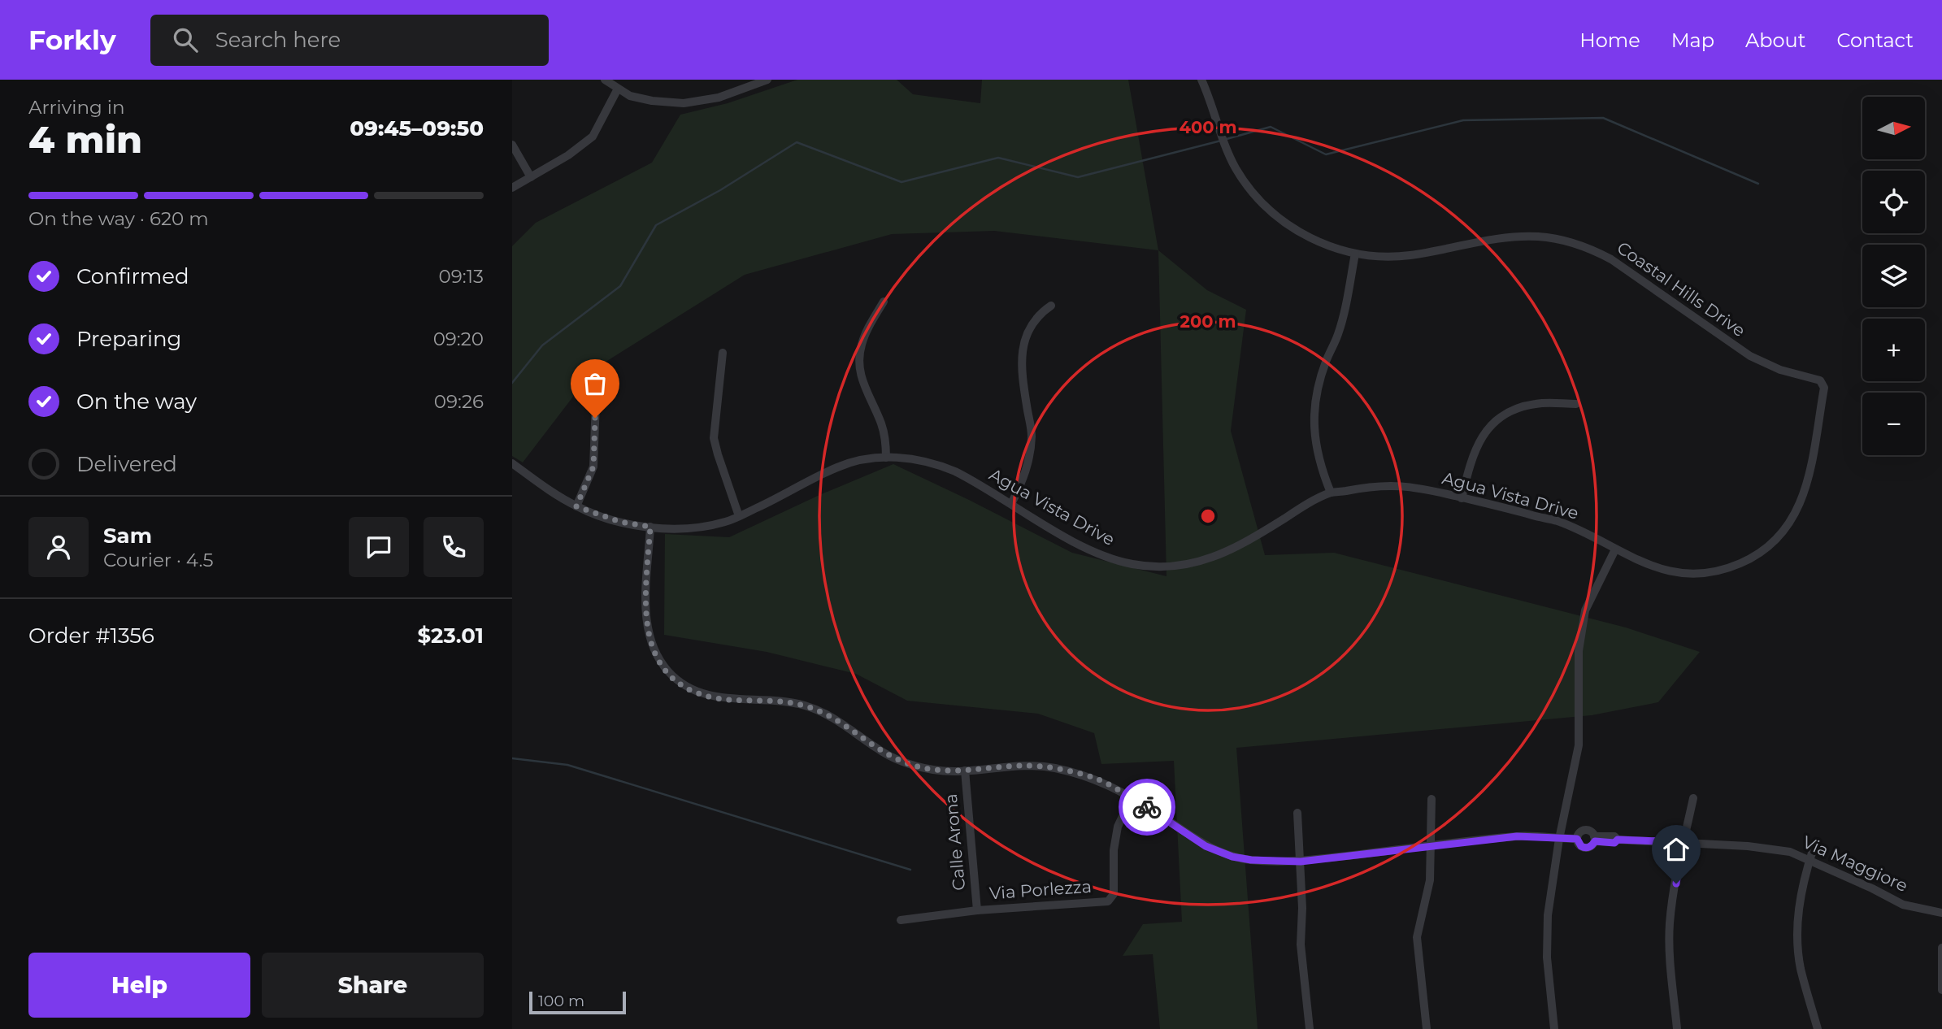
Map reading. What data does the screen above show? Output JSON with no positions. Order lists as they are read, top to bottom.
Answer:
{
  "streets": {
    "street": [
      "Coastal Hills Drive",
      "Agua Vista Drive",
      "Calle Arona",
      "Via Maggiore",
      "Via Porlezza"
    ]
  },
  "crossings": [
    ["Coastal Hills Drive", "Agua Vista Drive"],
    ["Calle Arona", "Via Porlezza"]
  ],
  "scale_bar": "100 m",
  "north": "right",
  "page": {
    "header": "Forkly",
    "search": "Search here",
    "nav": [
      "Home",
      "Map",
      "About",
      "Contact"
    ],
    "heading": ["4 min", "Arriving in", "09:45–09:50"],
    "panel": [
      "Sam",
      "Courier · 4.5",
      "Order #1356",
      "$23.01"
    ],
    "map_buttons": ["+", "−"],
    "bar": "On the way · 620 m",
    "list": [
      ["Confirmed", "09:13"],
      ["Preparing", "09:20"],
      ["On the way", "09:26"],
      "Delivered"
    ],
    "buttons": ["Help", "Share"],
    "scale": "100 m"
  },
  "rings": ["400 m", "200 m"]
}
